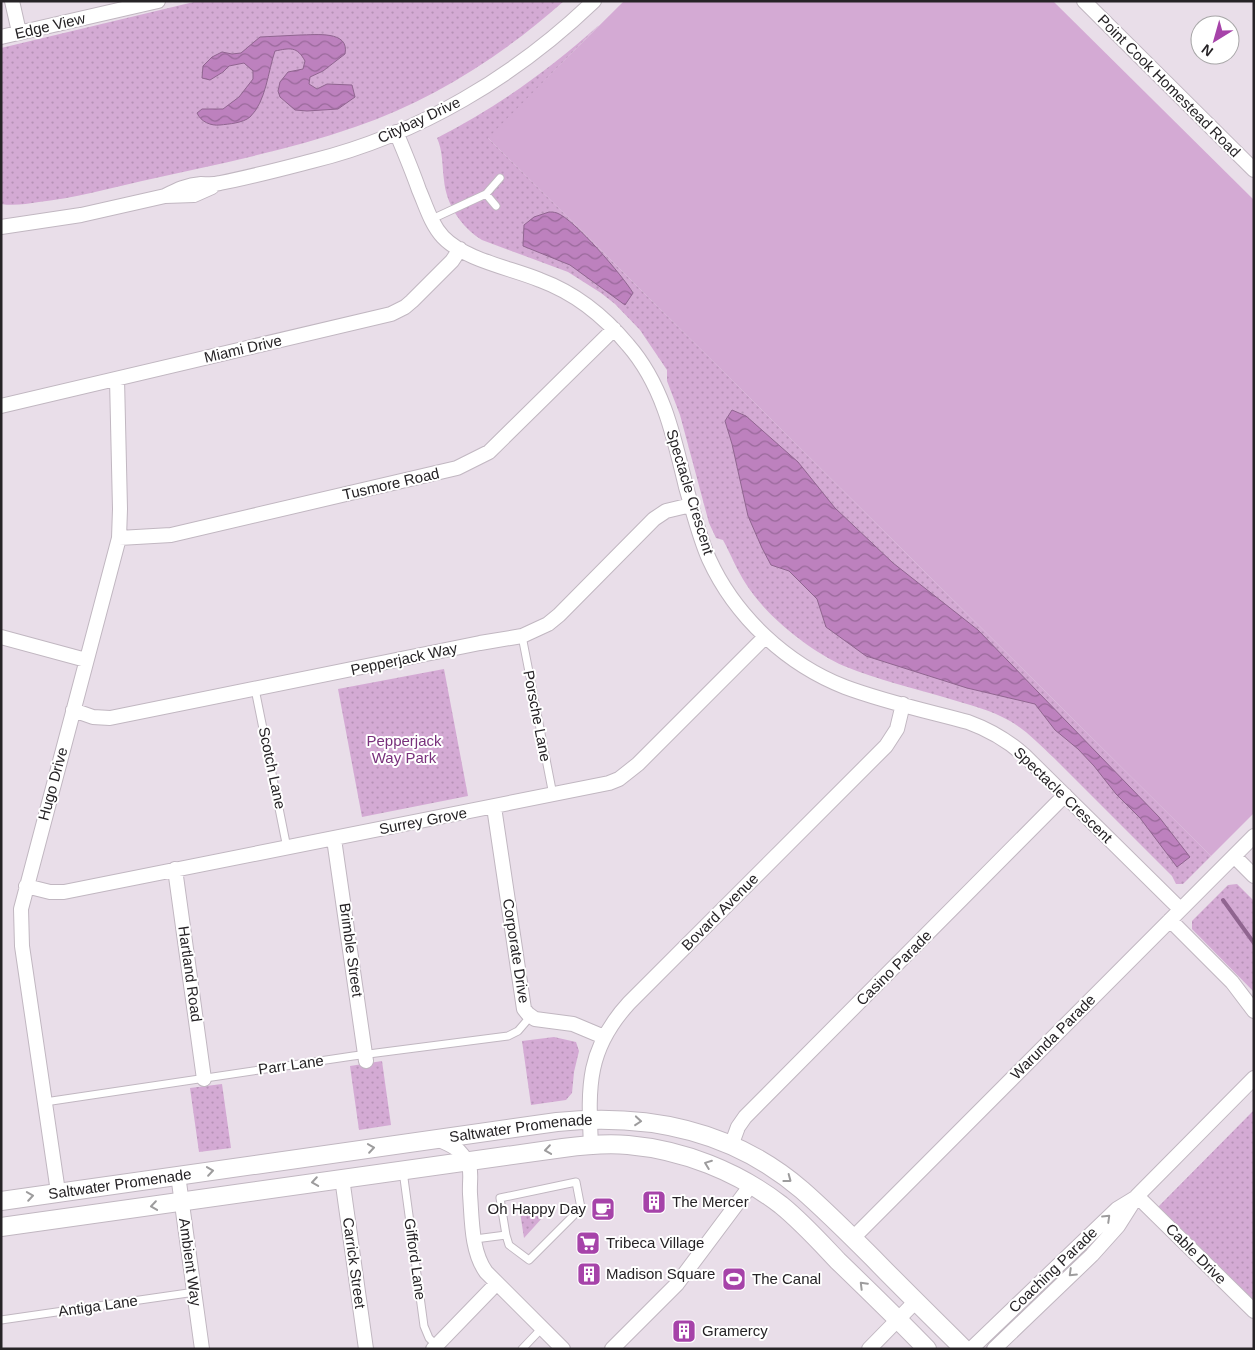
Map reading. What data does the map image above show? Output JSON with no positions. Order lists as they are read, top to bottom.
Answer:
{
  "streets": {
    "street": [
      "Edge View",
      "Point Cook Homestead Road",
      "Citybay Drive",
      "Miami Drive",
      "Tusmore Road",
      "Spectacle Crescent",
      "Pepperjack Way",
      "Hugo Drive",
      "Surrey Grove",
      "Bovard Avenue",
      "Brimble Street",
      "Corporate Drive",
      "Casino Parade",
      "Hartland Road",
      "Warunda Parade",
      "Saltwater Promenade",
      "Cable Drive",
      "Ambient Way",
      "Carrick Street",
      "Coaching Parade"
    ],
    "lane": [
      "Porsche Lane",
      "Scotch Lane",
      "Parr Lane",
      "Gifford Lane",
      "Antiga Lane"
    ]
  },
  "crossings": [
    ["Citybay Drive", "Spectacle Crescent"],
    ["Miami Drive", "Spectacle Crescent"],
    ["Miami Drive", "Hugo Drive"],
    ["Tusmore Road", "Spectacle Crescent"],
    ["Tusmore Road", "Hugo Drive"],
    ["Spectacle Crescent", "Pepperjack Way"],
    ["Spectacle Crescent", "Surrey Grove"],
    ["Spectacle Crescent", "Bovard Avenue"],
    ["Spectacle Crescent", "Casino Parade"],
    ["Spectacle Crescent", "Warunda Parade"],
    ["Pepperjack Way", "Porsche Lane"],
    ["Pepperjack Way", "Scotch Lane"],
    ["Pepperjack Way", "Hugo Drive"],
    ["Porsche Lane", "Surrey Grove"],
    ["Scotch Lane", "Surrey Grove"],
    ["Hugo Drive", "Surrey Grove"],
    ["Hugo Drive", "Parr Lane"],
    ["Hugo Drive", "Saltwater Promenade"],
    ["Surrey Grove", "Brimble Street"],
    ["Surrey Grove", "Corporate Drive"],
    ["Surrey Grove", "Hartland Road"],
    ["Bovard Avenue", "Corporate Drive"],
    ["Bovard Avenue", "Saltwater Promenade"],
    ["Brimble Street", "Parr Lane"],
    ["Corporate Drive", "Parr Lane"],
    ["Casino Parade", "Saltwater Promenade"],
    ["Hartland Road", "Parr Lane"],
    ["Warunda Parade", "Saltwater Promenade"],
    ["Saltwater Promenade", "Gifford Lane"],
    ["Saltwater Promenade", "Ambient Way"],
    ["Saltwater Promenade", "Carrick Street"],
    ["Cable Drive", "Coaching Parade"],
    ["Ambient Way", "Antiga Lane"]
  ],
  "parks": ["Pepperjack Way Park"],
  "places": {
    "building": ["The Mercer", "Madison Square", "Gramercy"],
    "cafe": ["Oh Happy Day"],
    "supermarket": ["Tribeca Village"],
    "sports": ["The Canal"]
  },
  "north": "bottom left"
}
